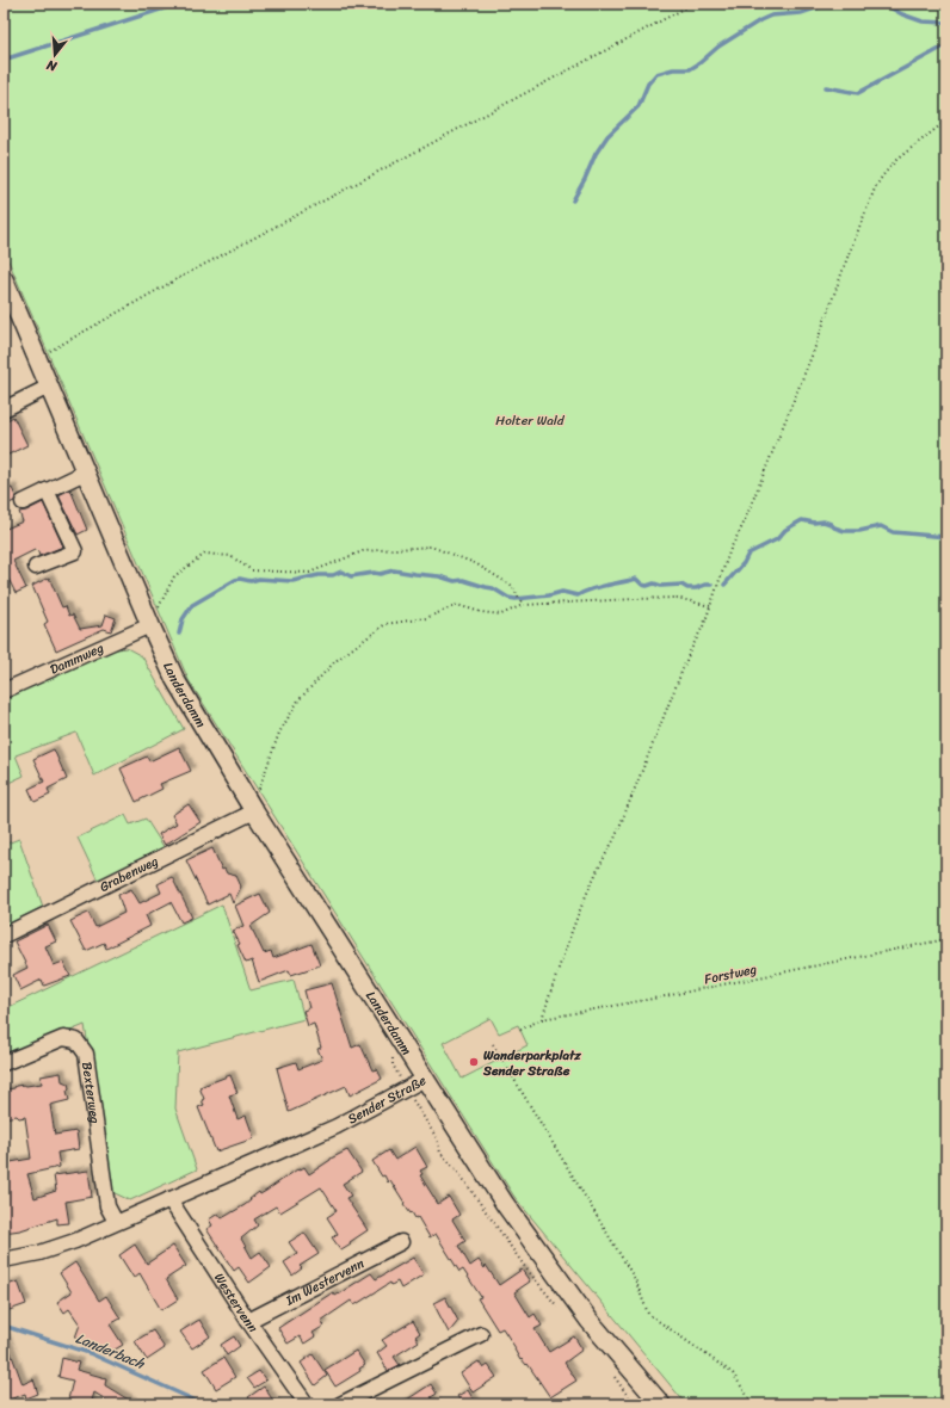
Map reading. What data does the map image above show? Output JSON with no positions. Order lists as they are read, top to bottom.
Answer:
{
  "streets": {
    "main road": ["Landerdamm", "Sender Straße"],
    "street": [
      "Dammweg",
      "Grabenweg",
      "Bexterweg",
      "Im Westervenn",
      "Westervenn"
    ],
    "path": ["Forstweg"]
  },
  "crossings": [
    ["Dammweg", "Landerdamm"],
    ["Landerdamm", "Grabenweg"],
    ["Landerdamm", "Sender Straße"],
    ["Bexterweg", "Sender Straße"],
    ["Sender Straße", "Westervenn"],
    ["Im Westervenn", "Westervenn"]
  ],
  "water": ["Landerbach"],
  "parks": ["Holter Wald"],
  "places": ["Wanderparkplatz Sender Straße"],
  "north": "bottom"
}
